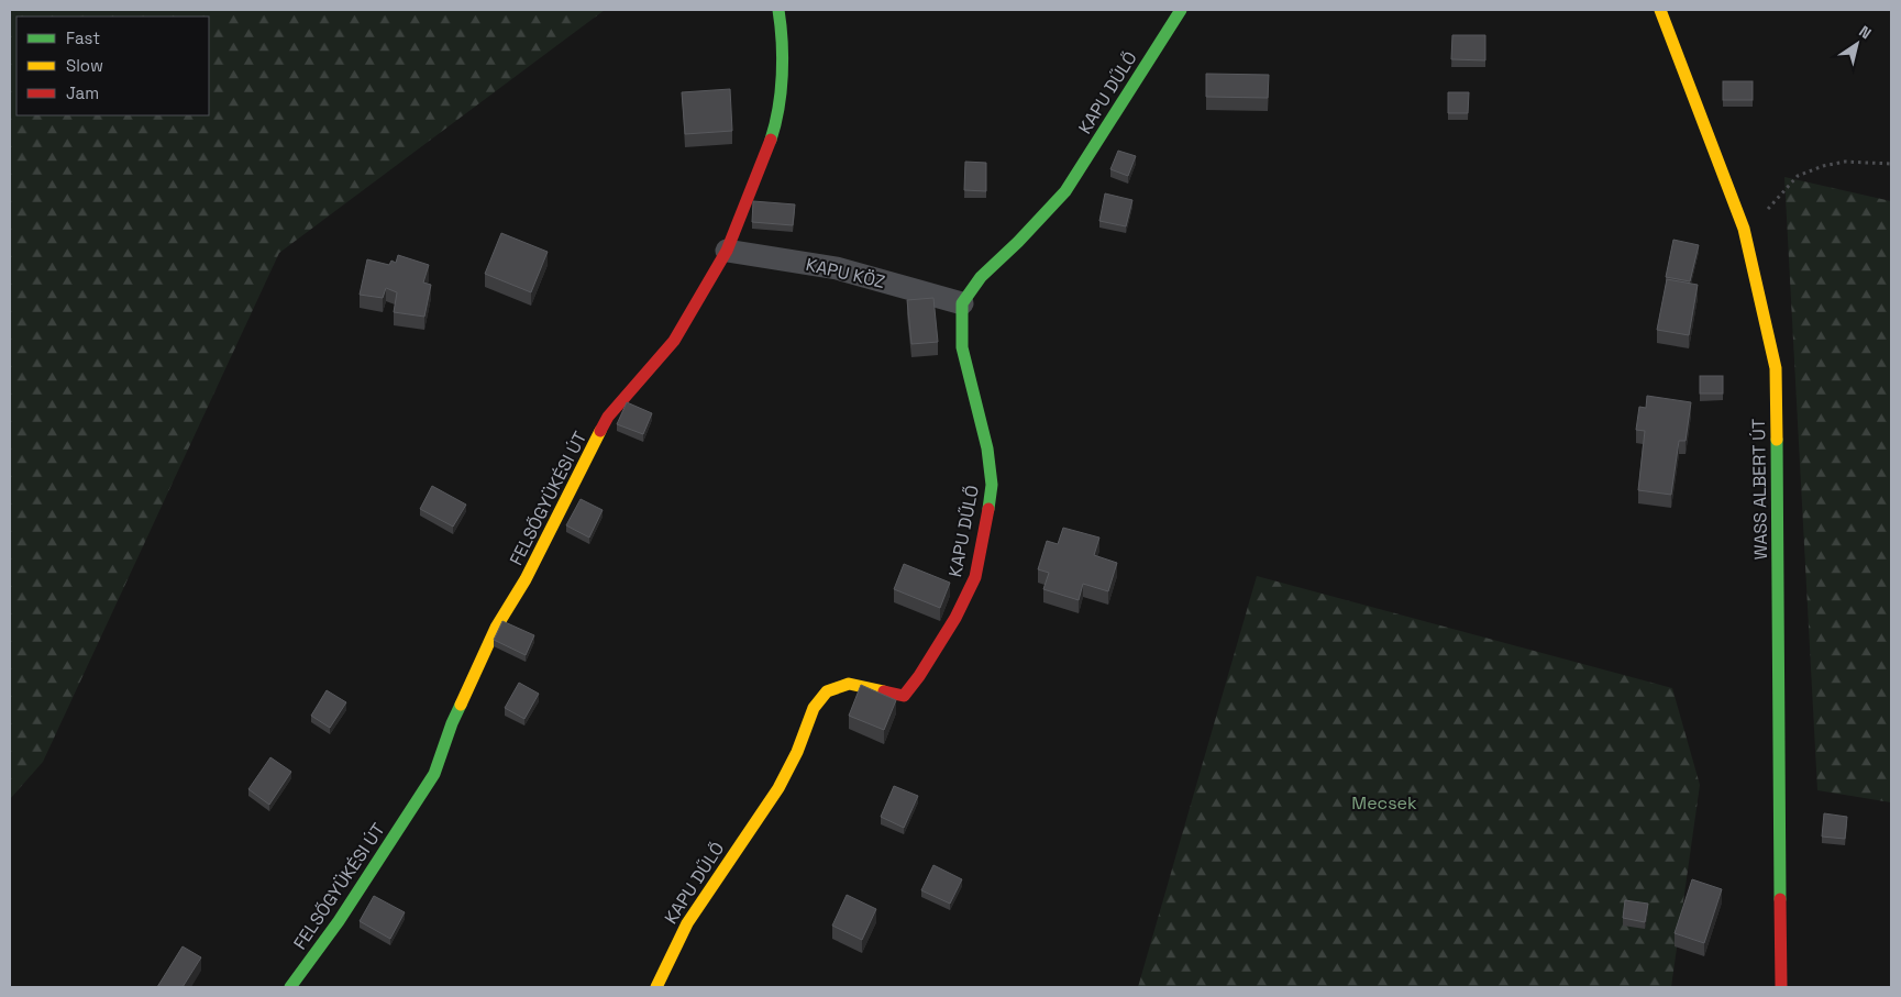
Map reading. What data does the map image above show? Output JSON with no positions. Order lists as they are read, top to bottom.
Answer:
{
  "streets": {
    "street": [
      "KAPU DŰLŐ",
      "KAPU KÖZ",
      "WASS ALBERT ÚT",
      "FELSŐGYÜKÉSI ÚT"
    ]
  },
  "crossings": [
    ["KAPU DŰLŐ", "KAPU KÖZ"],
    ["KAPU KÖZ", "FELSŐGYÜKÉSI ÚT"]
  ],
  "parks": ["Mecsek"],
  "legend": ["Fast", "Slow", "Jam"],
  "north": "top right"
}
